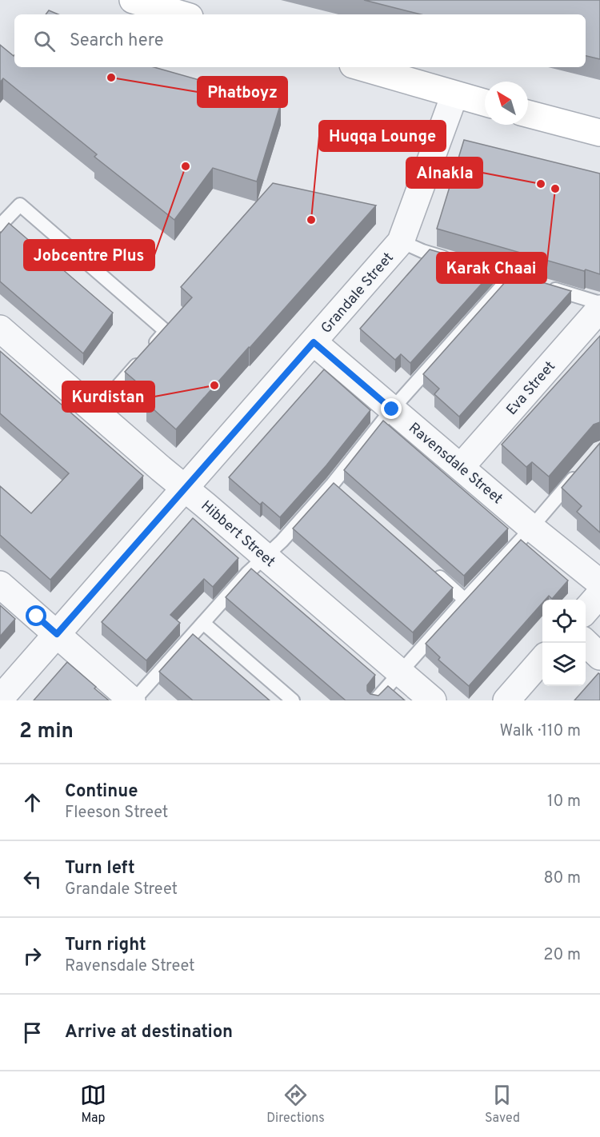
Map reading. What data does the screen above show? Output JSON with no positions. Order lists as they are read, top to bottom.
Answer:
{
  "streets": {
    "street": [
      "Grandale Street",
      "Eva Street",
      "Ravensdale Street",
      "Hibbert Street"
    ]
  },
  "crossings": [
    ["Grandale Street", "Ravensdale Street"],
    ["Grandale Street", "Hibbert Street"],
    ["Eva Street", "Ravensdale Street"]
  ],
  "places": [
    "Phatboyz",
    "Jobcentre Plus",
    "Alnakla",
    "Karak Chaai",
    "Huqqa Lounge",
    "Kurdistan"
  ],
  "north": "top left",
  "page": {
    "search": "Search here",
    "heading": ["2 min", "Walk · 110 m"],
    "list": [
      ["Continue", "Fleeson Street", "10 m"],
      ["Turn left", "Grandale Street", "80 m"],
      ["Turn right", "Ravensdale Street", "20 m"],
      "Arrive at destination"
    ],
    "nav": ["Map", "Directions", "Saved"]
  }
}
